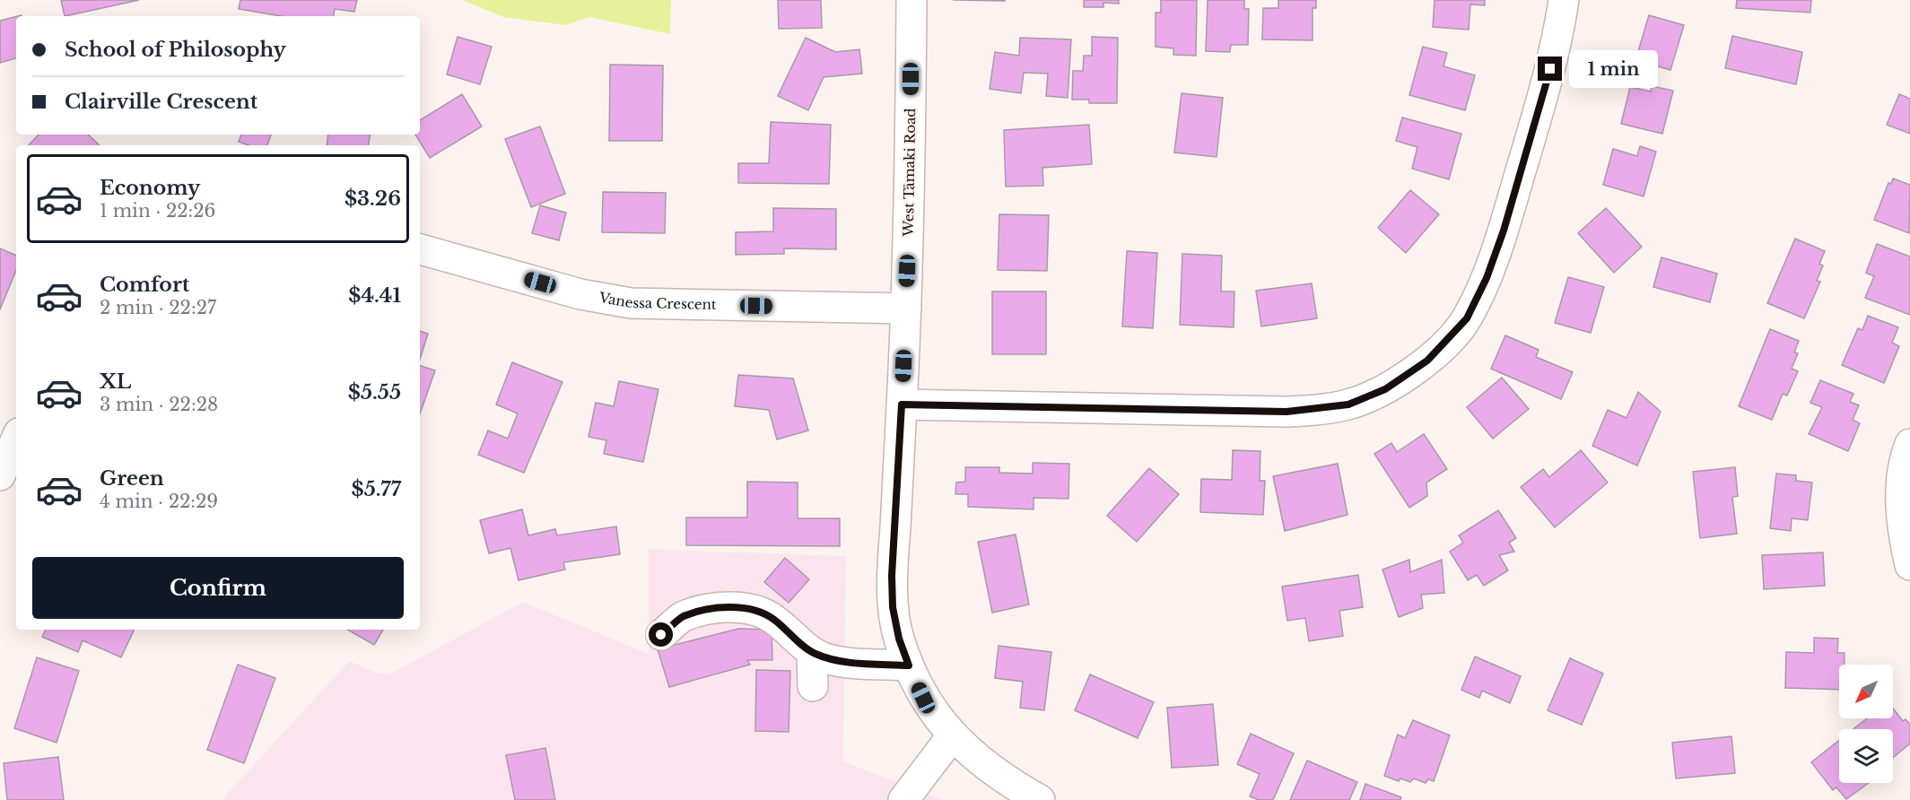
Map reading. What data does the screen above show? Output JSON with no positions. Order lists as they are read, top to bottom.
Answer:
{
  "streets": {
    "street": ["West Tāmaki Road", "Vanessa Crescent"]
  },
  "crossings": [
    ["West Tāmaki Road", "Vanessa Crescent"]
  ],
  "north": "bottom left",
  "page": {
    "banner": ["School of Philosophy", "Clairville Crescent"],
    "bubble": "1 min",
    "list": [
      {
        "name": "Economy",
        "note": "1 min · 22:26",
        "value": "$3.26"
      },
      {
        "name": "Comfort",
        "note": "2 min · 22:27",
        "value": "$4.41"
      },
      {
        "name": "XL",
        "note": "3 min · 22:28",
        "value": "$5.55"
      },
      {
        "name": "Green",
        "note": "4 min · 22:29",
        "value": "$5.77"
      }
    ],
    "buttons": "Confirm"
  }
}
